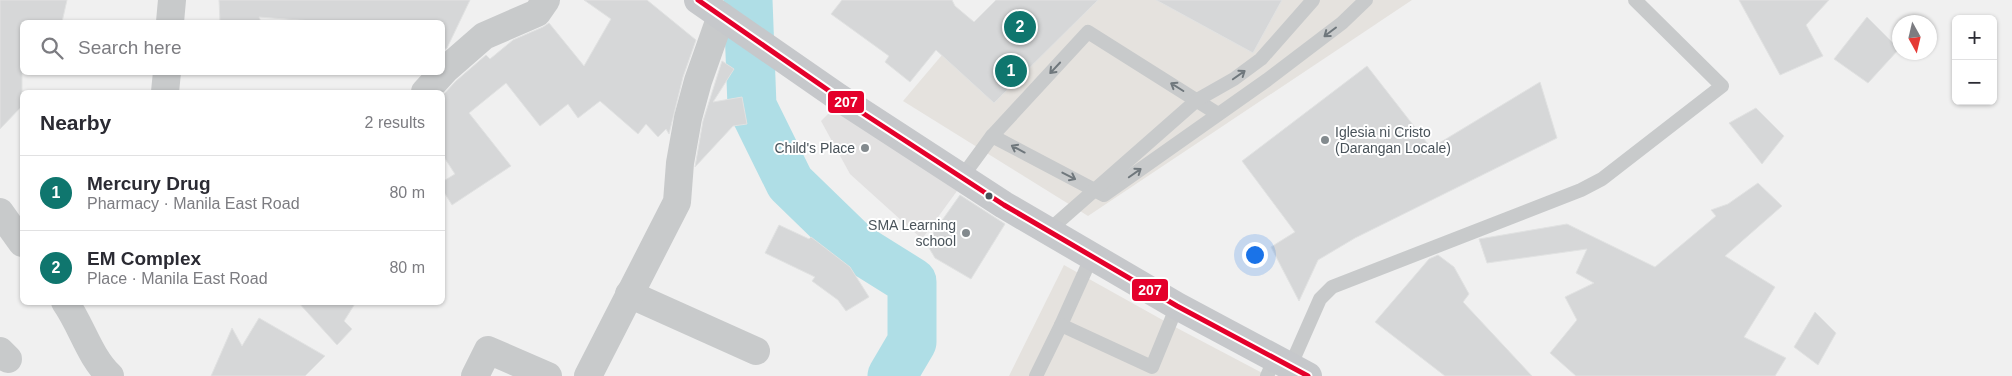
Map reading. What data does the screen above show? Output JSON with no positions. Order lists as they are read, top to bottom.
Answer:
{
  "places": ["Iglesia ni Cristo (Darangan Locale)", "Child's Place", "SMA Learning school"],
  "lines": ["transit line 207"],
  "north": "bottom",
  "page": {
    "pins": ["2", "1"],
    "map_buttons": ["+", "−"],
    "search": "Search here",
    "heading": ["Nearby", "2 results"],
    "list": [
      {
        "mark": "1",
        "name": "Mercury Drug",
        "note": "Pharmacy · Manila East Road",
        "value": "80 m"
      },
      {
        "mark": "2",
        "name": "EM Complex",
        "note": "Place · Manila East Road",
        "value": "80 m"
      }
    ]
  }
}
